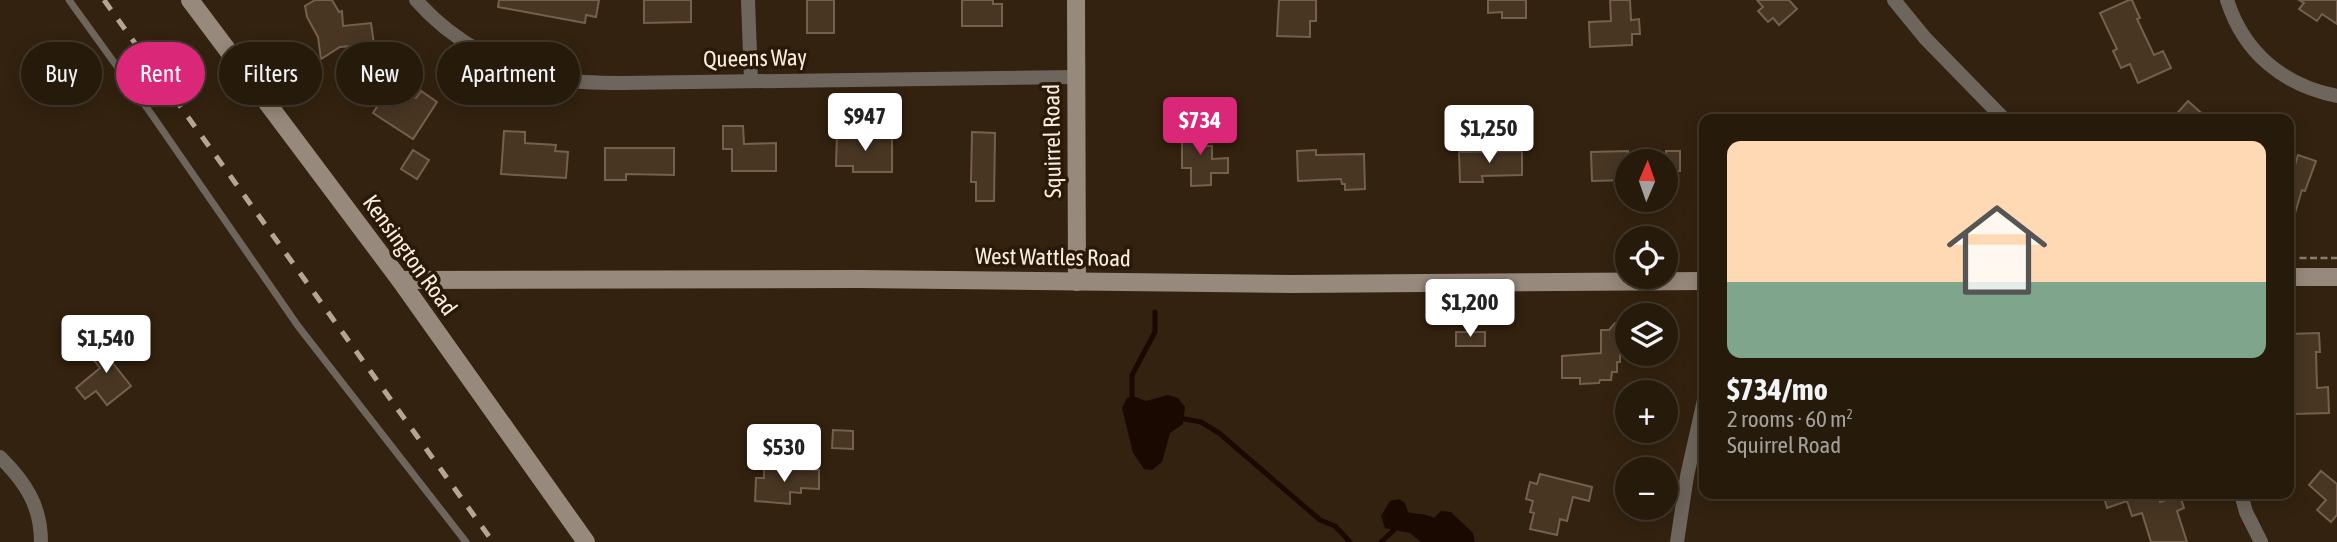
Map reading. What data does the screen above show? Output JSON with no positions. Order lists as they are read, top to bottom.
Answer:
{
  "streets": {
    "street": [
      "Queens Way",
      "Squirrel Road",
      "Kensington Road",
      "West Wattles Road"
    ]
  },
  "crossings": [
    ["Queens Way", "Squirrel Road"],
    ["Squirrel Road", "West Wattles Road"],
    ["Kensington Road", "West Wattles Road"]
  ],
  "north": "top",
  "page": {
    "chip": [
      "Buy",
      "Rent",
      "Filters",
      "New",
      "Apartment"
    ],
    "price": [
      "$947",
      "$734",
      "$1,250",
      "$1,200",
      "$1,540",
      "$530"
    ],
    "list": [
      {
        "name": "$734/mo",
        "note": "2 rooms · 60 m² · Squirrel Road"
      }
    ],
    "map_buttons": ["+", "−"]
  }
}
